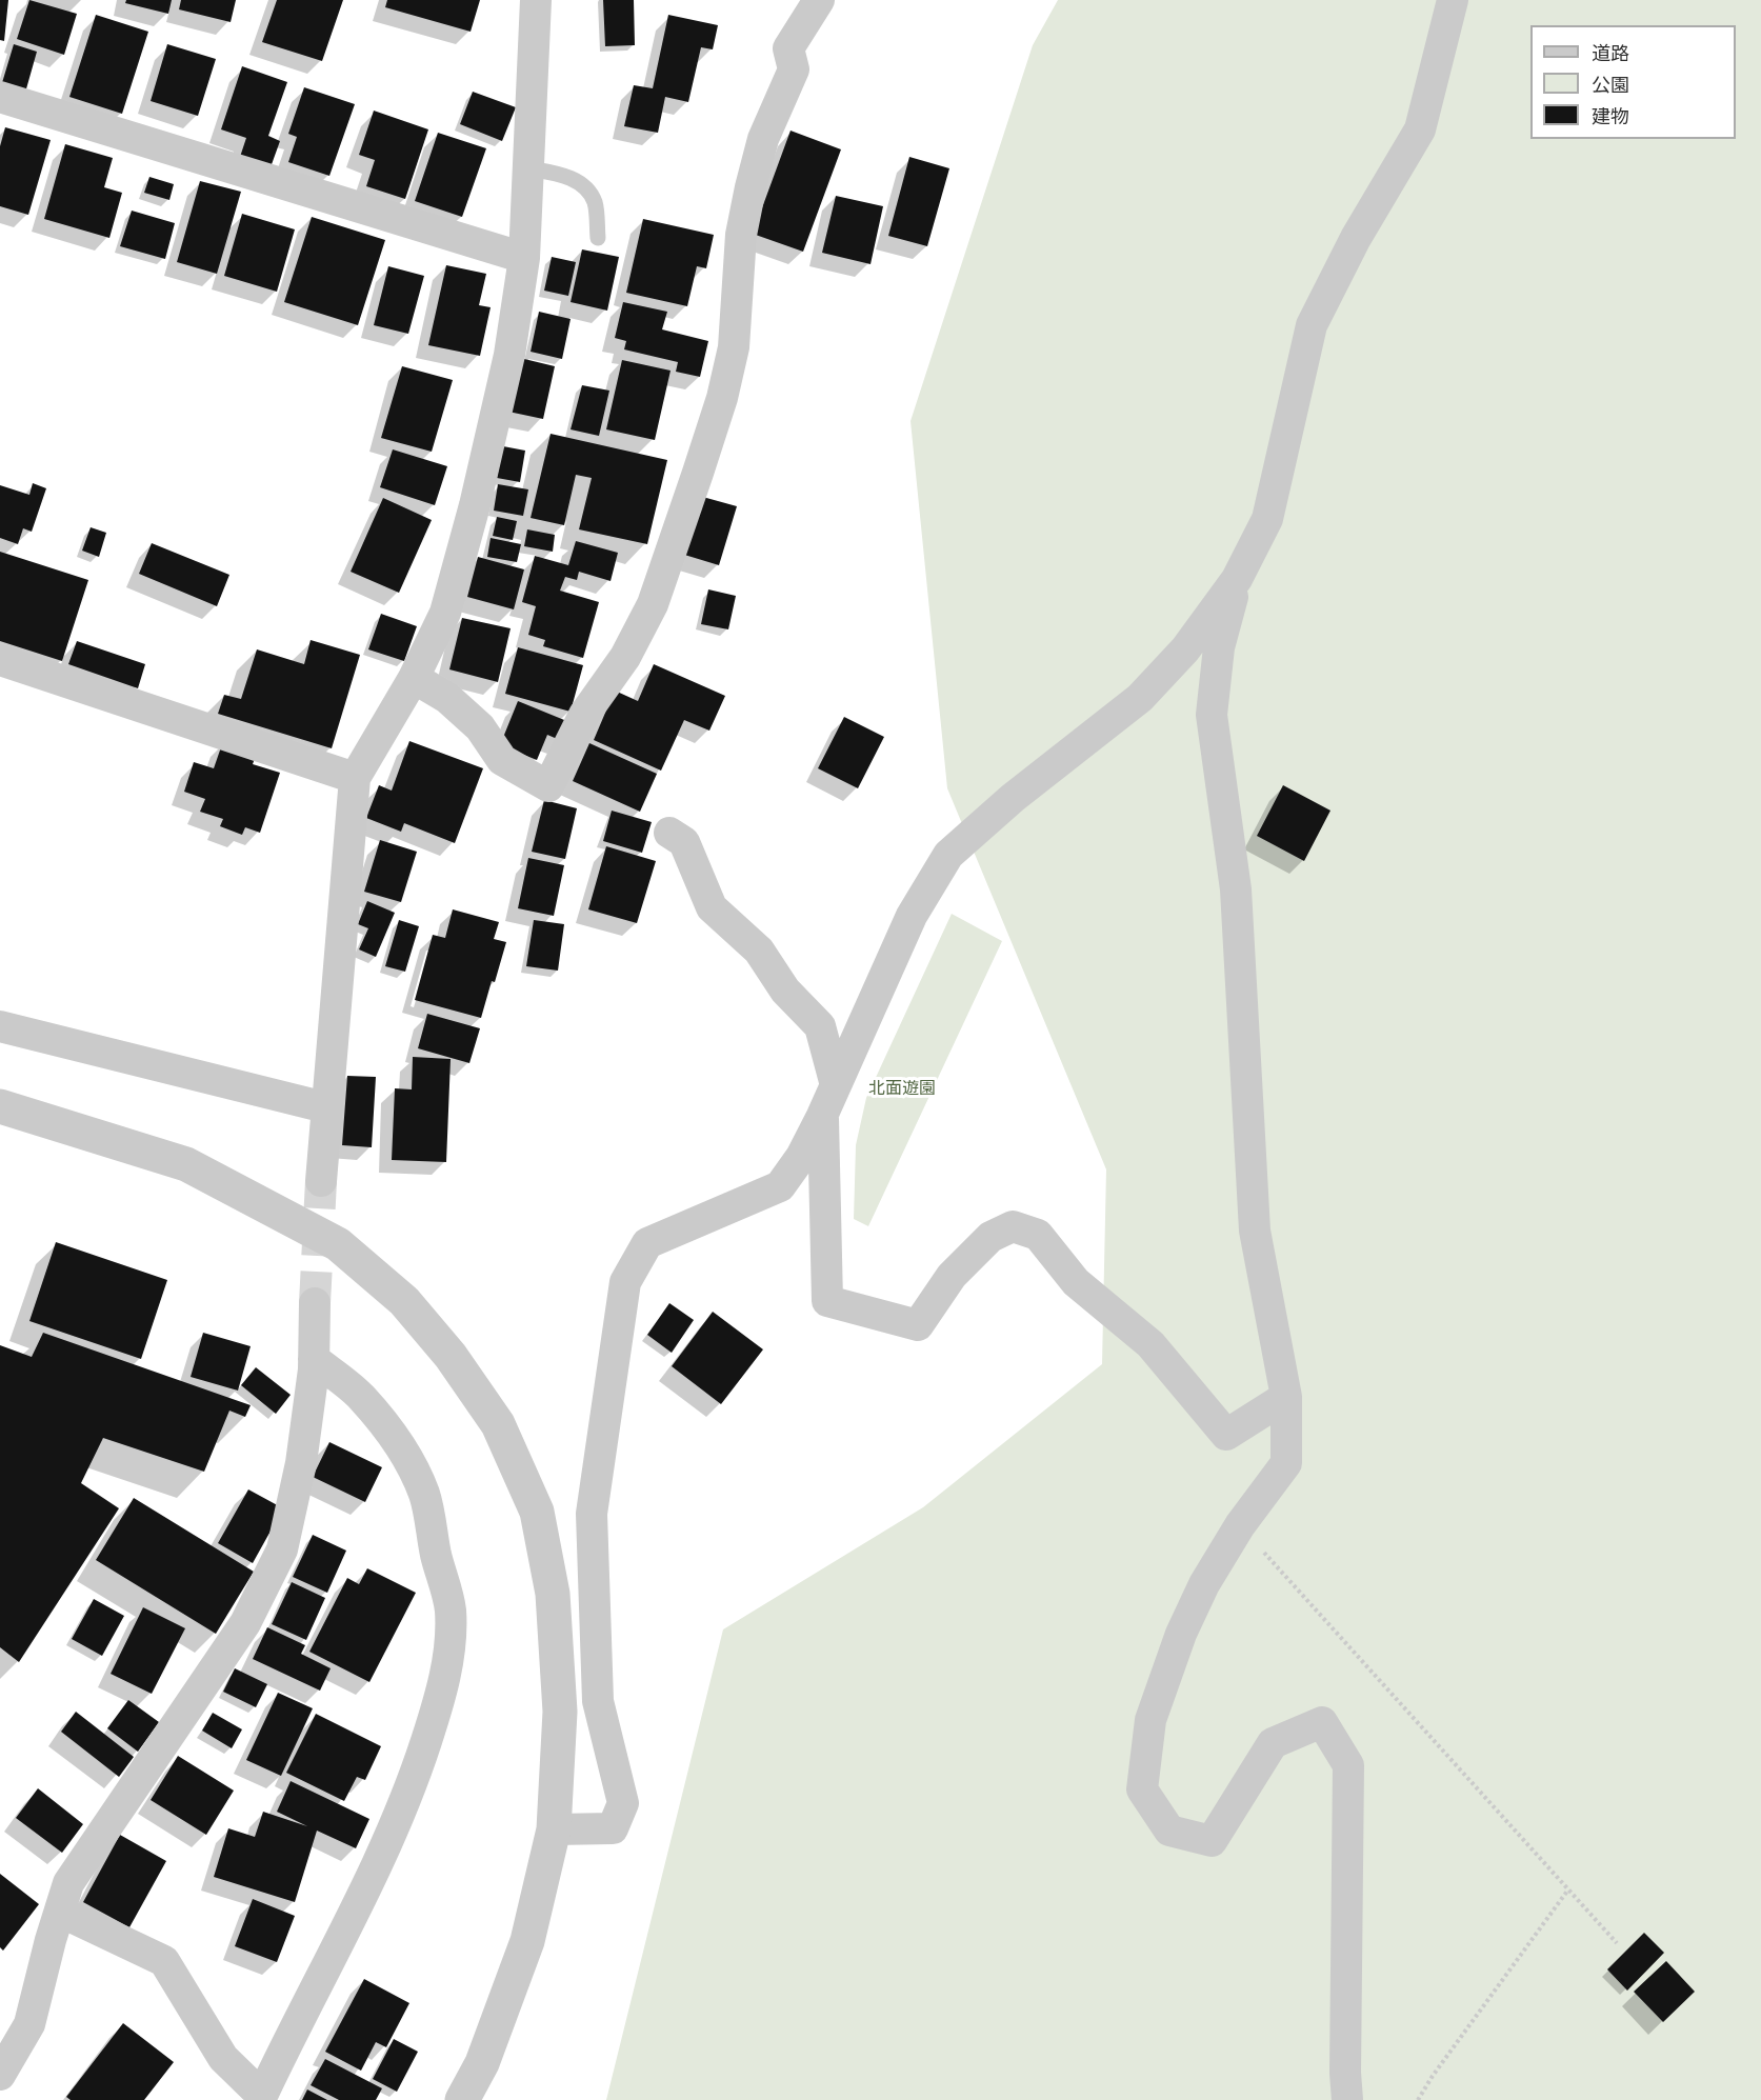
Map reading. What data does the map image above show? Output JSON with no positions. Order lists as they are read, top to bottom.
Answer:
{
  "parks": ["北面遊園"],
  "legend": ["道路", "公園", "建物"]
}
